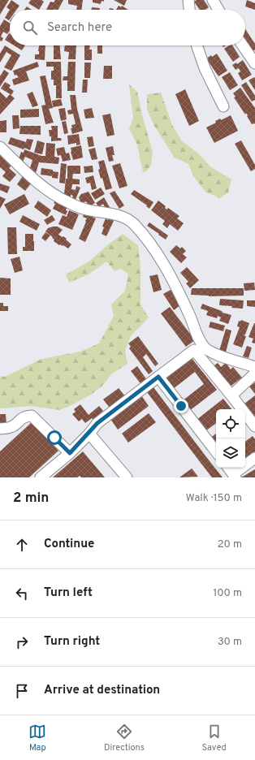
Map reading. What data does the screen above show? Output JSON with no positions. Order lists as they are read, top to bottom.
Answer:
{
  "page": {
    "search": "Search here",
    "heading": ["2 min", "Walk · 150 m"],
    "list": [
      ["Continue", "20 m"],
      ["Turn left", "100 m"],
      ["Turn right", "30 m"],
      "Arrive at destination"
    ],
    "nav": ["Map", "Directions", "Saved"]
  }
}
